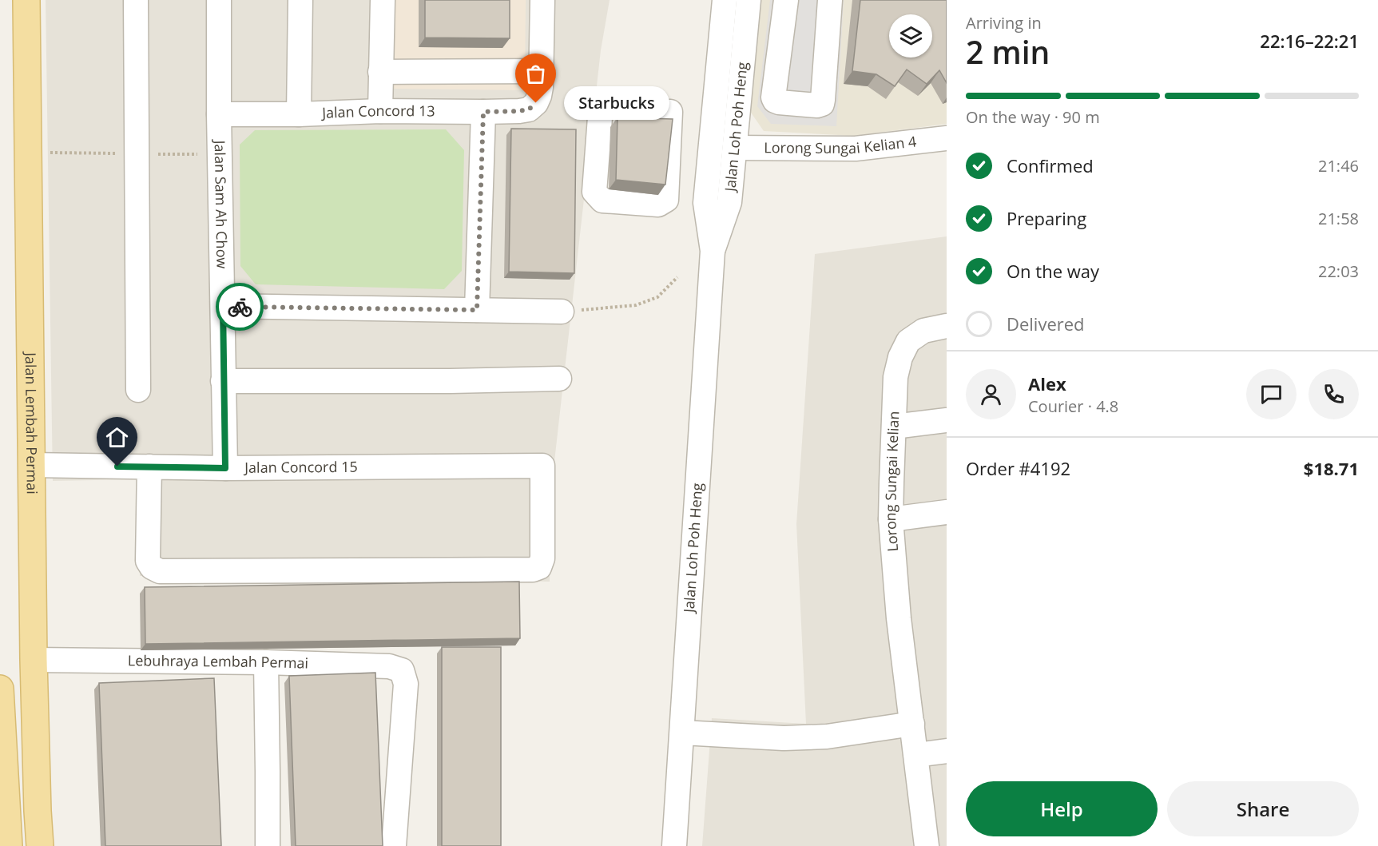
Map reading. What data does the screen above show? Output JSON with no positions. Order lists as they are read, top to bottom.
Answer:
{
  "streets": {
    "main road": ["Jalan Lembah Permai"],
    "street": [
      "Jalan Concord 13",
      "Jalan Loh Poh Heng",
      "Lorong Sungai Kelian 4",
      "Jalan Sam Ah Chow",
      "Jalan Concord 15",
      "Lorong Sungai Kelian",
      "Lebuhraya Lembah Permai"
    ]
  },
  "crossings": [
    ["Jalan Concord 13", "Jalan Sam Ah Chow"],
    ["Jalan Loh Poh Heng", "Lorong Sungai Kelian 4"],
    ["Jalan Sam Ah Chow", "Jalan Concord 15"],
    ["Jalan Lembah Permai", "Jalan Concord 15"],
    ["Jalan Lembah Permai", "Lebuhraya Lembah Permai"]
  ],
  "places": ["Starbucks"],
  "page": {
    "heading": ["2 min", "Arriving in", "22:16–22:21"],
    "panel": [
      "Alex",
      "Courier · 4.8",
      "Order #4192",
      "$18.71"
    ],
    "bar": "On the way · 90 m",
    "bubble": "Starbucks",
    "list": [
      ["Confirmed", "21:46"],
      ["Preparing", "21:58"],
      ["On the way", "22:03"],
      "Delivered"
    ],
    "buttons": ["Help", "Share"]
  }
}
